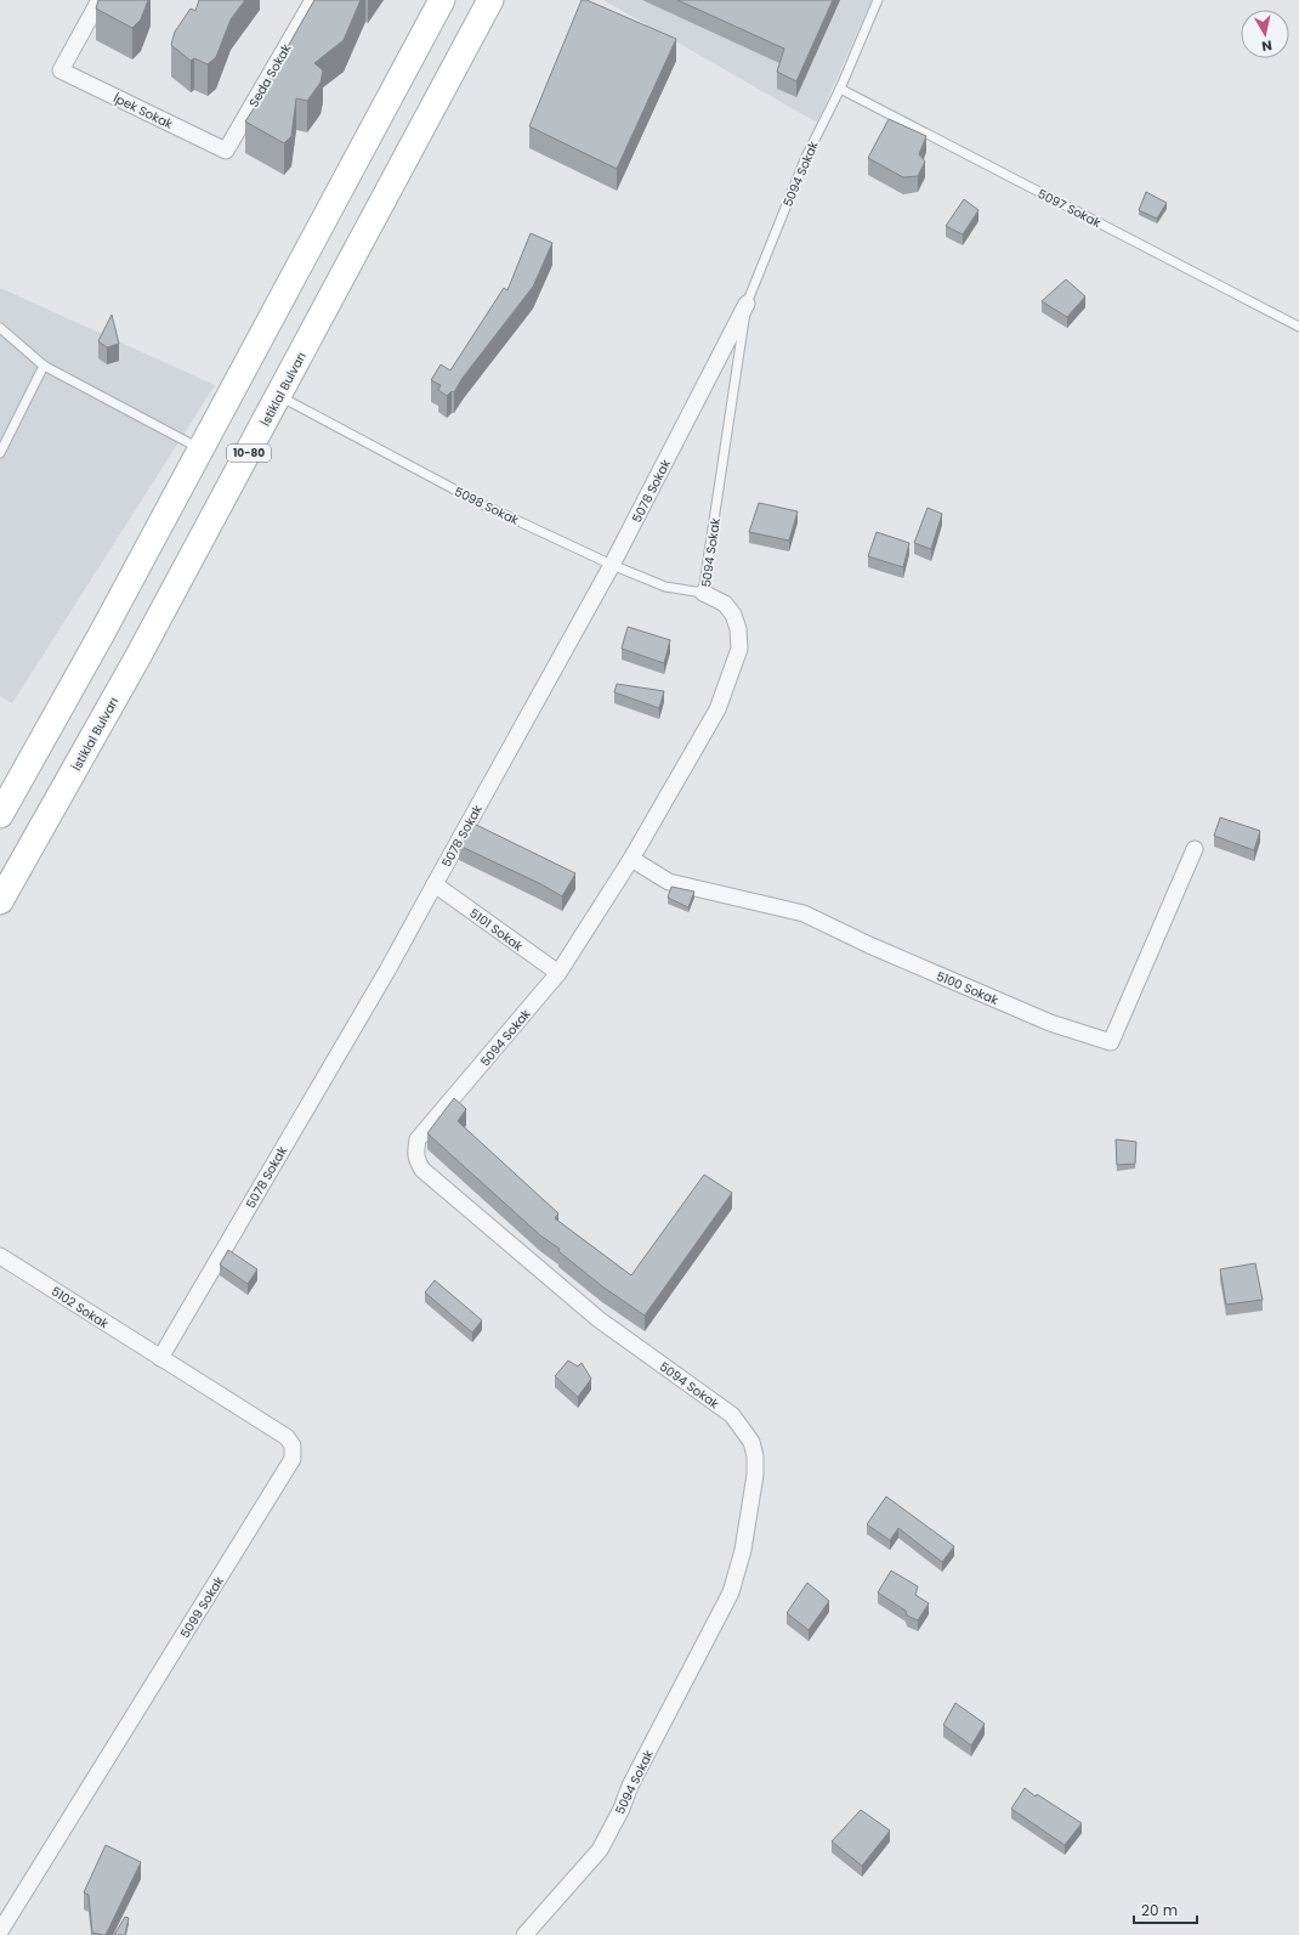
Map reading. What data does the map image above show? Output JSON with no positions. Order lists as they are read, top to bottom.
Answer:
{
  "streets": {
    "main road": ["İstiklal Bulvarı", "10-80"],
    "street": [
      "Seda Sokak",
      "İpek Sokak",
      "5094 Sokak",
      "5078 Sokak",
      "5101 Sokak",
      "5100 Sokak",
      "5102 Sokak",
      "5099 Sokak"
    ],
    "lane": ["5097 Sokak", "5098 Sokak"]
  },
  "crossings": [
    ["Seda Sokak", "İpek Sokak"],
    ["5094 Sokak", "5097 Sokak"],
    ["5094 Sokak", "5078 Sokak"],
    ["5094 Sokak", "5098 Sokak"],
    ["5094 Sokak", "5101 Sokak"],
    ["5094 Sokak", "5100 Sokak"],
    ["İstiklal Bulvarı", "5098 Sokak"],
    ["5078 Sokak", "5098 Sokak"],
    ["5078 Sokak", "5101 Sokak"],
    ["5078 Sokak", "5102 Sokak"],
    ["5078 Sokak", "5099 Sokak"],
    ["5102 Sokak", "5099 Sokak"]
  ],
  "scale_bar": "20 m",
  "north": "bottom"
}
